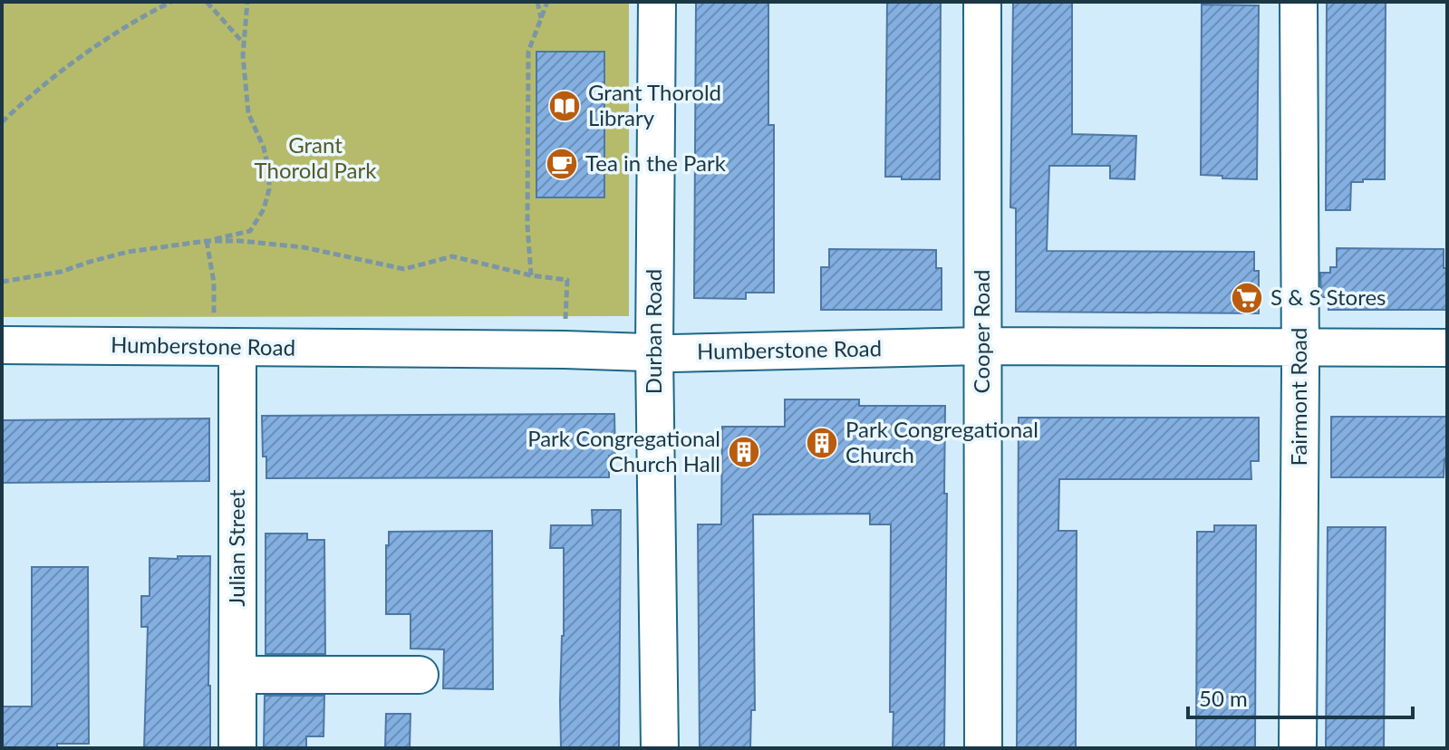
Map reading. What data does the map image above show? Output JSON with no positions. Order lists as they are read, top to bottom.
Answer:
{
  "streets": {
    "street": [
      "Durban Road",
      "Cooper Road",
      "Humberstone Road",
      "Fairmont Road",
      "Julian Street"
    ]
  },
  "crossings": [
    ["Durban Road", "Humberstone Road"],
    ["Cooper Road", "Humberstone Road"],
    ["Humberstone Road", "Fairmont Road"],
    ["Humberstone Road", "Julian Street"]
  ],
  "parks": ["Grant Thorold Park"],
  "places": {
    "library": ["Grant Thorold Library"],
    "cafe": ["Tea in the Park"],
    "supermarket": ["S & S Stores"],
    "building": ["Park Congregational Church", "Park Congregational Church Hall"]
  },
  "scale_bar": "50 m"
}
